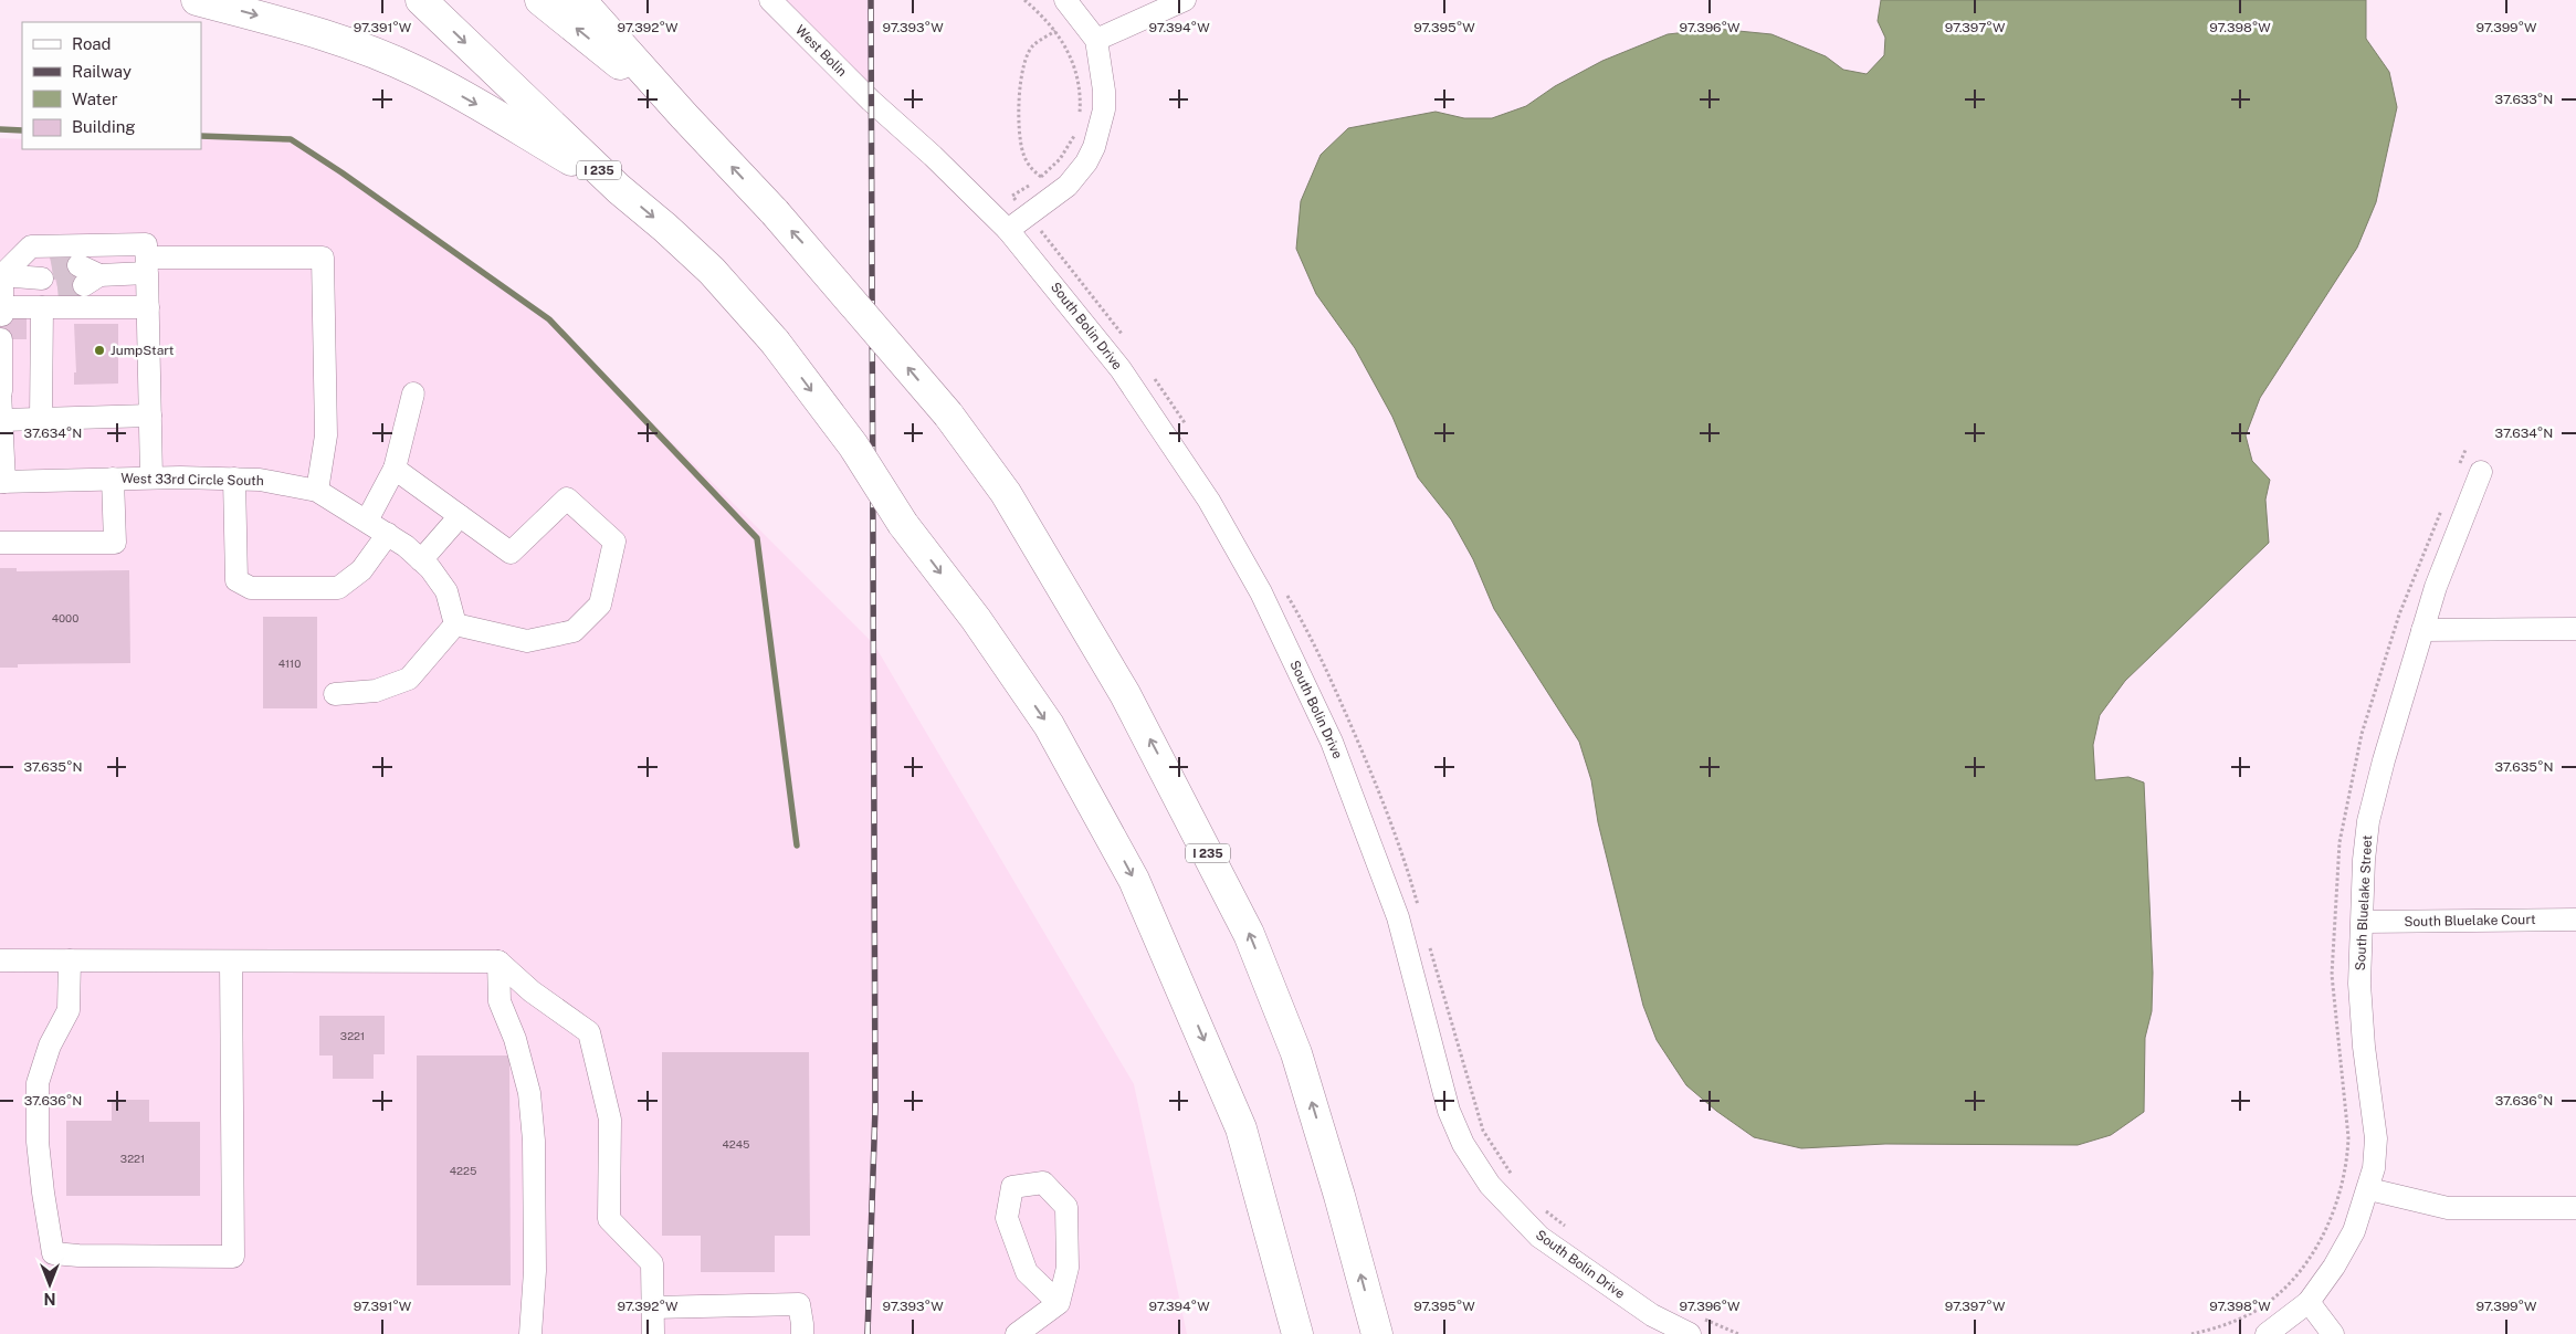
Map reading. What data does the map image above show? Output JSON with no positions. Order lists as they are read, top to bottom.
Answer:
{
  "streets": {
    "highway": ["I 235"],
    "street": [
      "West Bolin",
      "South Bolin Drive",
      "West 33rd Circle South",
      "South Bluelake Street",
      "South Bluelake Court"
    ]
  },
  "crossings": [
    ["West Bolin", "South Bolin Drive"],
    ["South Bluelake Street", "South Bluelake Court"]
  ],
  "places": ["JumpStart"],
  "house_numbers": [
    "4000",
    "4110",
    "3221",
    "4245",
    "3221",
    "4225"
  ],
  "legend": [
    "Road",
    "Railway",
    "Water",
    "Building"
  ],
  "north": "bottom",
  "coordinates": [
    "97.391°W",
    "97.392°W",
    "97.393°W",
    "97.394°W",
    "97.395°W",
    "97.396°W",
    "97.397°W",
    "97.398°W",
    "97.399°W",
    "37.633°N",
    "37.634°N",
    "37.635°N",
    "37.636°N"
  ]
}
